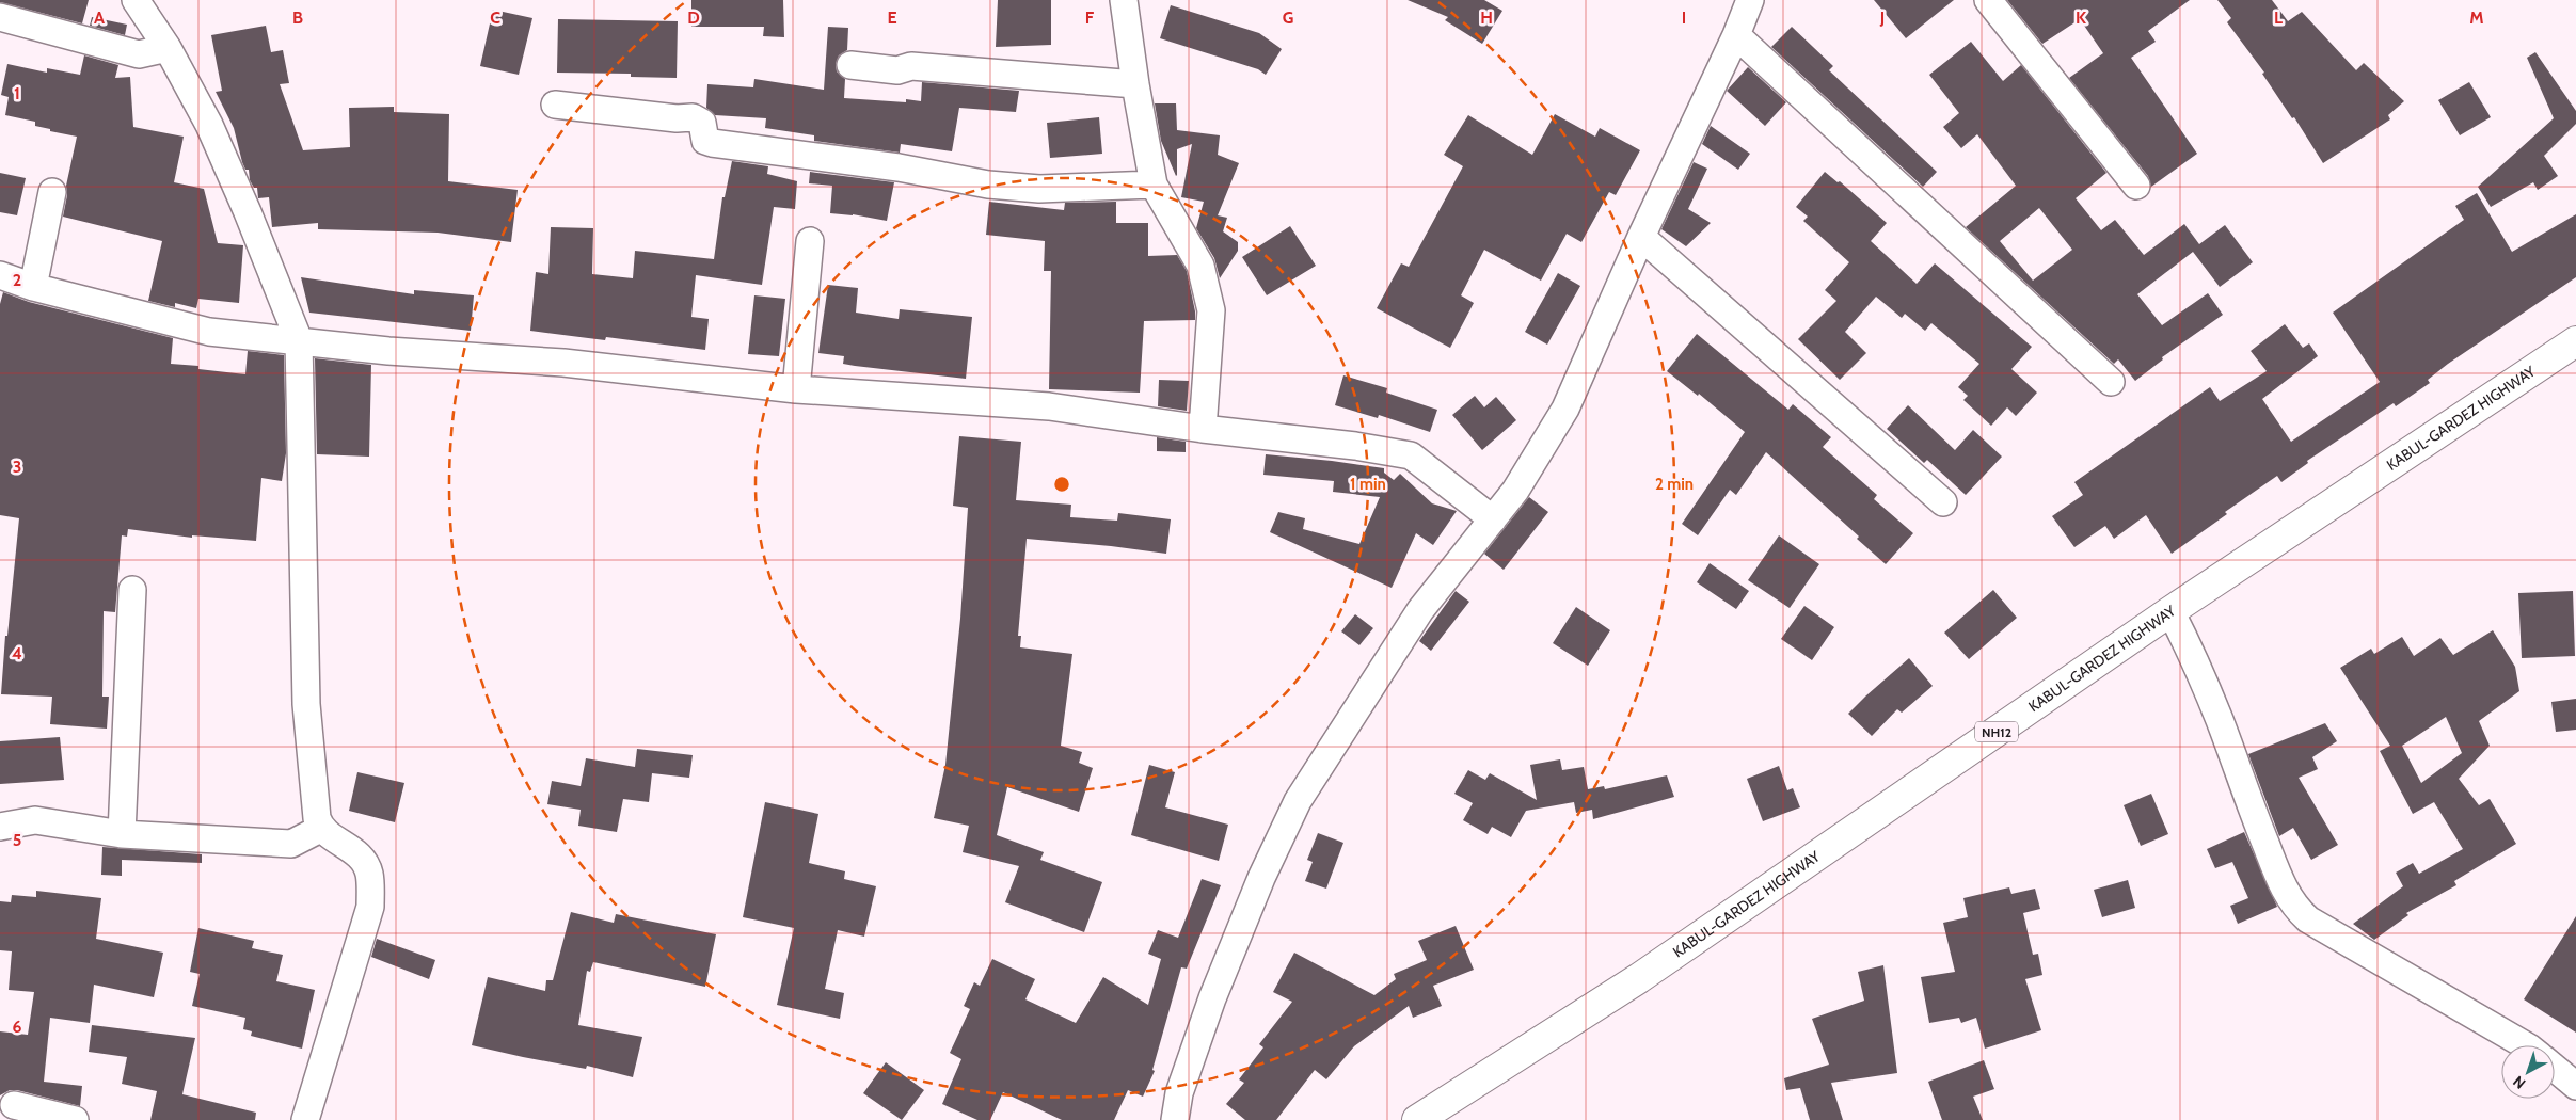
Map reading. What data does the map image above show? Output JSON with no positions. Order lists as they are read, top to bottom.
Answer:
{
  "streets": {
    "highway": ["KABUL-GARDEZ HIGHWAY", "NH12"]
  },
  "north": "bottom left",
  "grid": {
    "columns": [
      "A",
      "B",
      "C",
      "D",
      "E",
      "F",
      "G",
      "H",
      "I",
      "J",
      "K",
      "L",
      "M"
    ],
    "rows": [
      "1",
      "2",
      "3",
      "4",
      "5",
      "6"
    ]
  },
  "rings": ["1 min", "2 min"]
}
